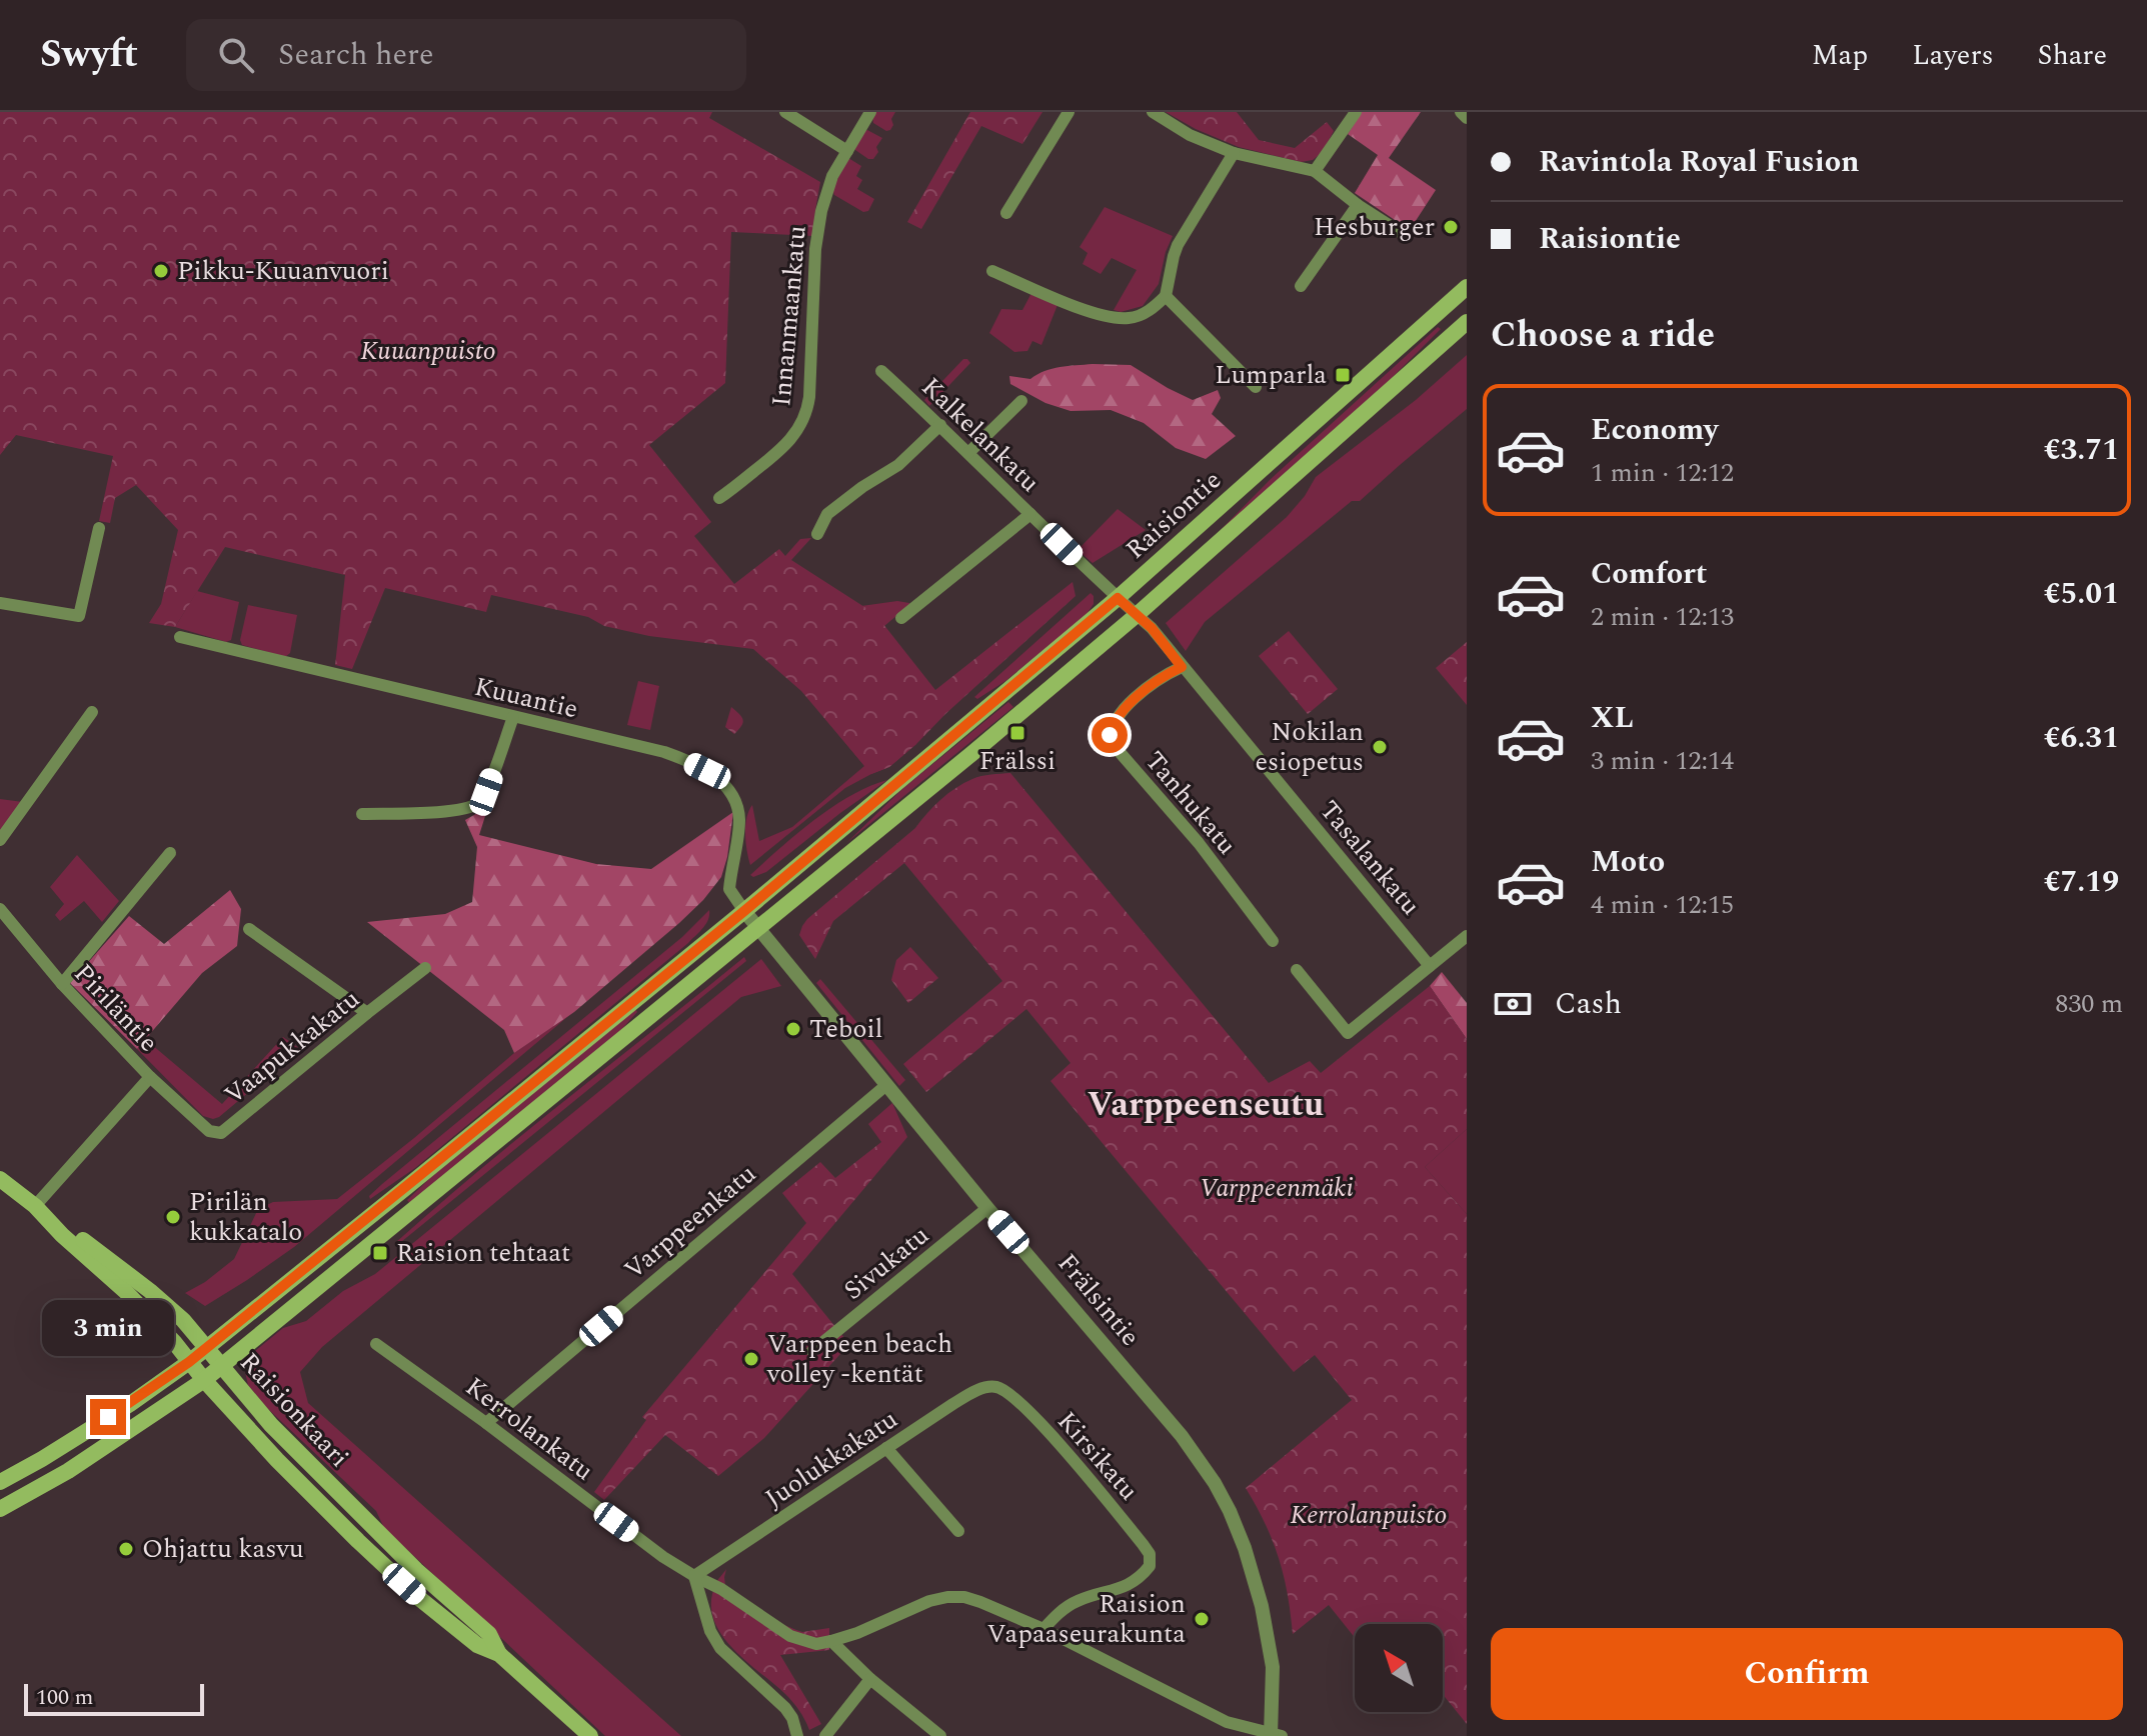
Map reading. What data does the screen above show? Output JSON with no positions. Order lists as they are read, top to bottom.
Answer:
{
  "streets": {
    "main road": ["Raisiontie", "Raisionkaari"],
    "street": [
      "Innanmaankatu",
      "Kalkelankatu",
      "Kuuantie",
      "Tanhukatu",
      "Tasalankatu",
      "Piriläntie",
      "Vaapukkakatu",
      "Varppeenkatu",
      "Sivukatu",
      "Frälsintie",
      "Kerrolankatu",
      "Kirsikatu",
      "Juolukkakatu"
    ]
  },
  "crossings": [
    ["Kalkelankatu", "Raisiontie"],
    ["Kalkelankatu", "Tasalankatu"],
    ["Raisiontie", "Kuuantie"],
    ["Raisiontie", "Tasalankatu"],
    ["Raisiontie", "Frälsintie"],
    ["Raisiontie", "Raisionkaari"],
    ["Kuuantie", "Frälsintie"],
    ["Tanhukatu", "Tasalankatu"],
    ["Piriläntie", "Vaapukkakatu"],
    ["Piriläntie", "Raisionkaari"],
    ["Varppeenkatu", "Frälsintie"],
    ["Varppeenkatu", "Kerrolankatu"],
    ["Sivukatu", "Frälsintie"],
    ["Kerrolankatu", "Juolukkakatu"],
    ["Kirsikatu", "Juolukkakatu"]
  ],
  "districts": ["Varppeenseutu"],
  "parks": ["Kuuanpuisto", "Varppeenmäki", "Kerrolanpuisto"],
  "places": {
    "other": [
      "Hesburger",
      "Pikku-Kuuanvuori",
      "Nokilan esiopetus",
      "Teboil",
      "Pirilän kukkatalo",
      "Varppeen beach volley -kentät",
      "Ohjattu kasvu",
      "Raision Vapaaseurakunta"
    ],
    "transit": ["Lumparla", "Frälssi", "Raision tehtaat"]
  },
  "scale_bar": "100 m",
  "north": "top left",
  "page": {
    "header": "Swyft",
    "search": "Search here",
    "nav": ["Map", "Layers", "Share"],
    "banner": ["Ravintola Royal Fusion", "Raisiontie"],
    "heading": "Choose a ride",
    "list": [
      {
        "name": "Economy",
        "note": "1 min · 12:12",
        "value": "€3.71"
      },
      {
        "name": "Comfort",
        "note": "2 min · 12:13",
        "value": "€5.01"
      },
      {
        "name": "XL",
        "note": "3 min · 12:14",
        "value": "€6.31"
      },
      {
        "name": "Moto",
        "note": "4 min · 12:15",
        "value": "€7.19"
      }
    ],
    "pay": ["Cash", "830 m"],
    "bubble": "3 min",
    "buttons": "Confirm",
    "scale": "100 m"
  }
}
